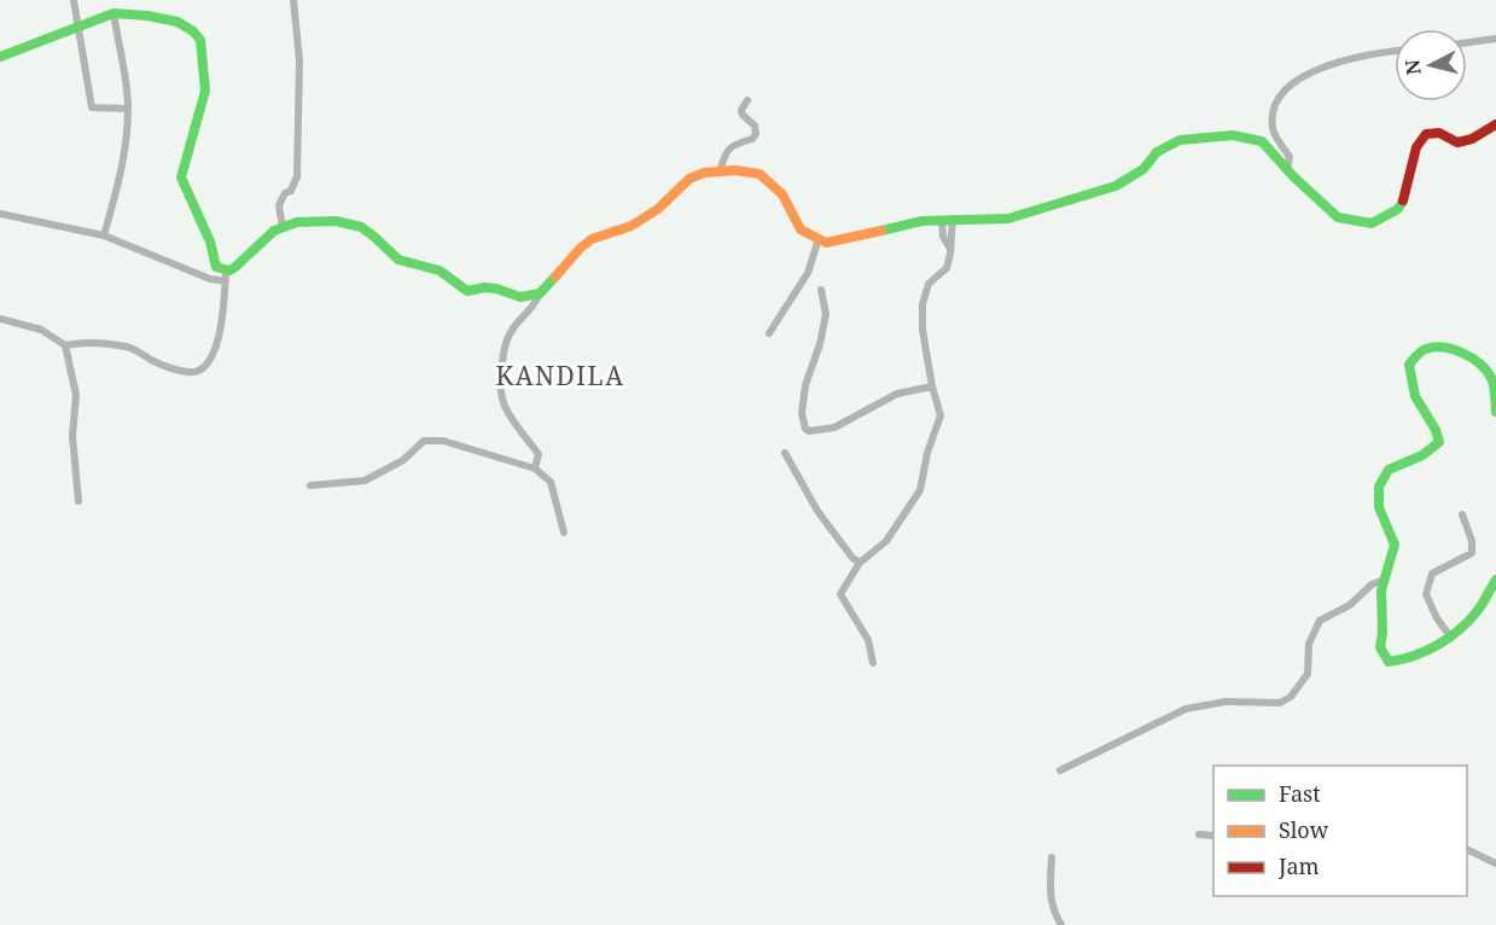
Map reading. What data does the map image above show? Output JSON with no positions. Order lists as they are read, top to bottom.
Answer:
{
  "districts": ["KANDILA"],
  "legend": ["Fast", "Slow", "Jam"],
  "north": "left"
}
